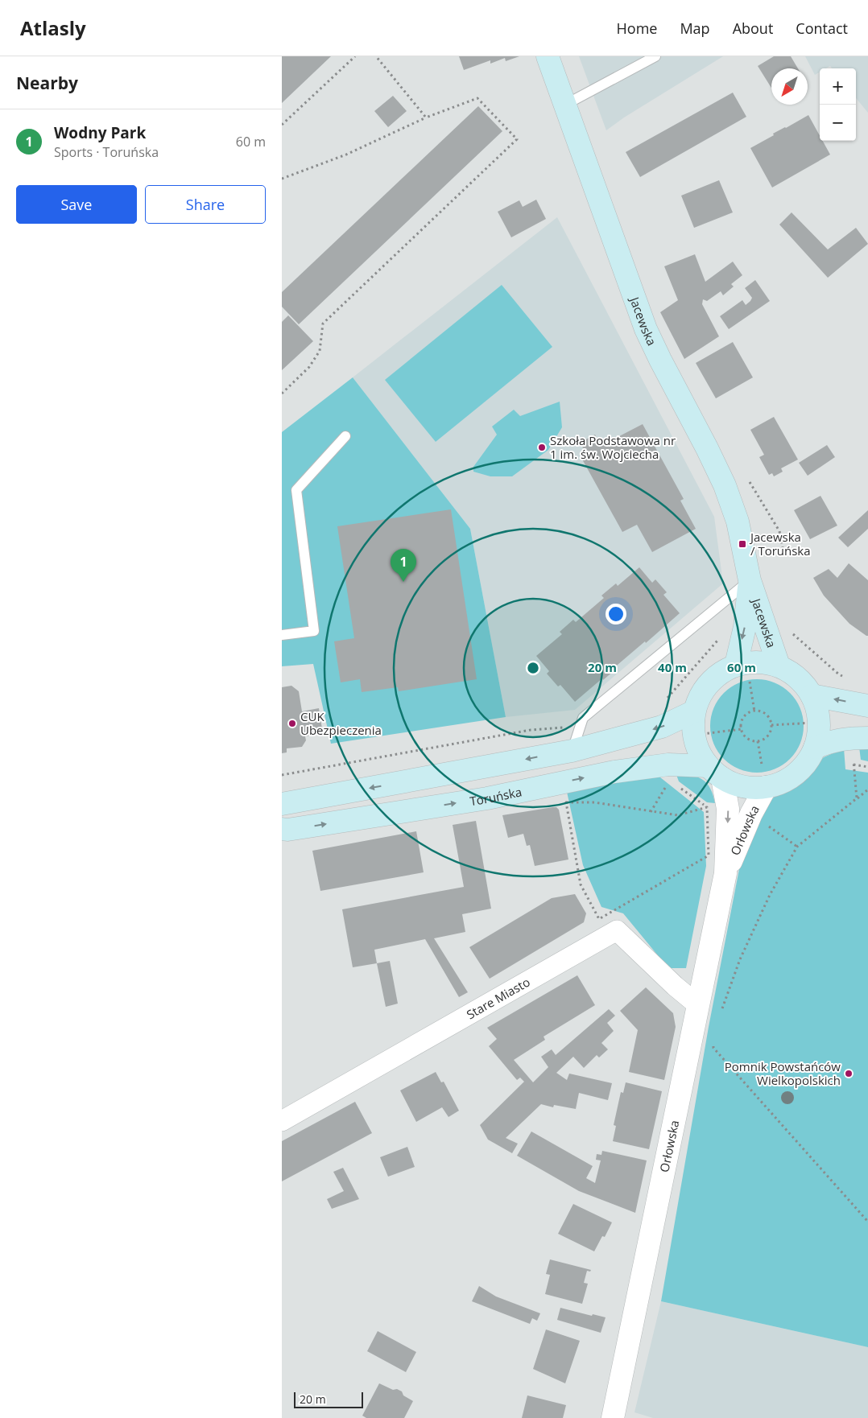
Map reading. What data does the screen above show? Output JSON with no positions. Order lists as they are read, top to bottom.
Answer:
{
  "streets": {
    "main road": ["Jacewska", "Toruńska"],
    "street": ["Orłowska", "Stare Miasto"]
  },
  "crossings": [
    ["Toruńska", "Orłowska"],
    ["Orłowska", "Stare Miasto"]
  ],
  "places": {
    "other": ["Szkoła Podstawowa nr 1 im. św. Wojciecha", "CUK Ubezpieczenia", "Pomnik Powstańców Wielkopolskich"],
    "transit": ["Jacewska / Toruńska"]
  },
  "scale_bar": "20 m",
  "north": "bottom left",
  "page": {
    "header": "Atlasly",
    "nav": [
      "Home",
      "Map",
      "About",
      "Contact"
    ],
    "heading": "Nearby",
    "map_buttons": ["+", "−"],
    "list": [
      {
        "mark": "1",
        "name": "Wodny Park",
        "note": "Sports · Toruńska",
        "value": "60 m"
      }
    ],
    "buttons": ["Save", "Share"],
    "pins": "1",
    "scale": "20 m"
  },
  "rings": ["20 m", "40 m", "60 m"]
}
